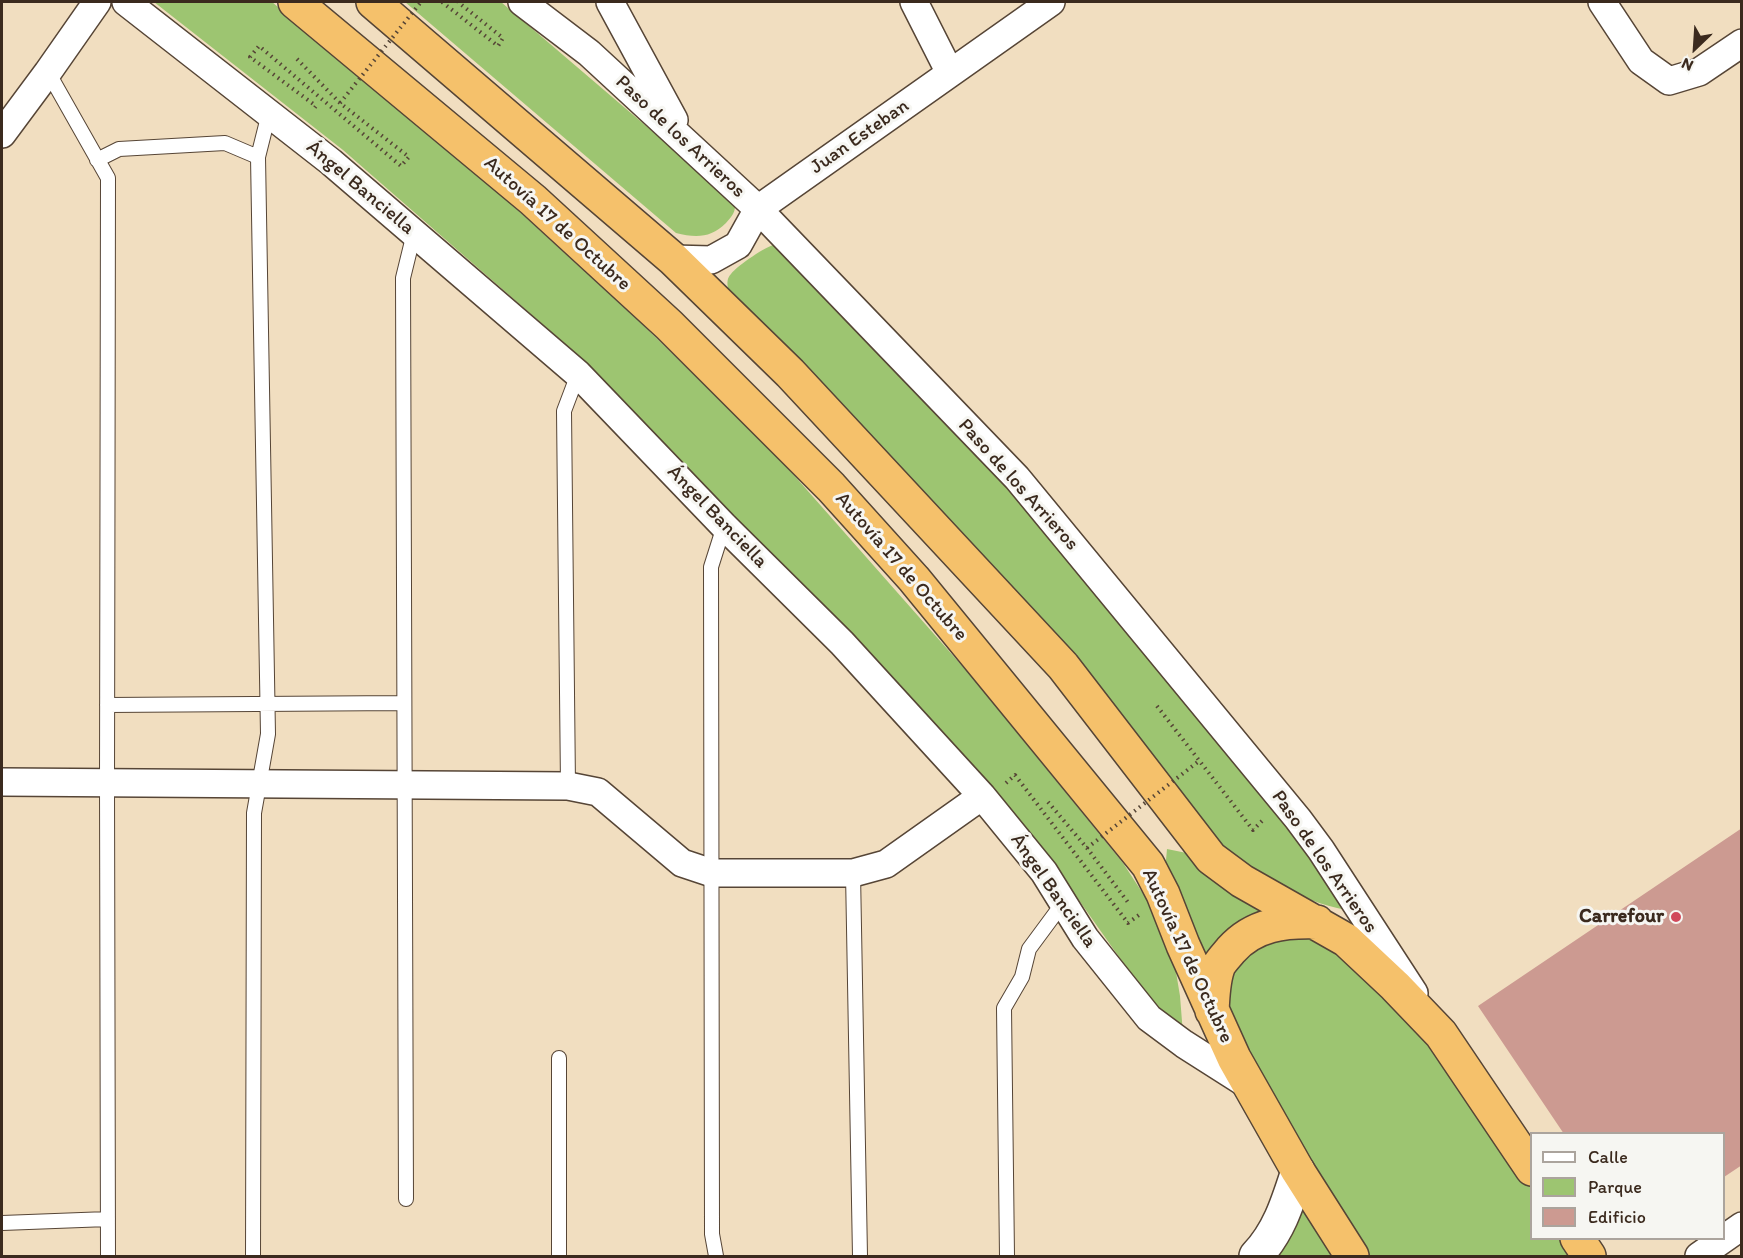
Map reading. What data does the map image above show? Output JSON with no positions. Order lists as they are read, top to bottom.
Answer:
{
  "streets": {
    "highway": ["Autovía 17 de Octubre"],
    "street": ["Paso de los Arrieros", "Juan Esteban", "Ángel Banciella"]
  },
  "crossings": [
    ["Paso de los Arrieros", "Juan Esteban"],
    ["Ángel Banciella", "Autovía 17 de Octubre"]
  ],
  "places": ["Carrefour"],
  "legend": ["Calle", "Parque", "Edificio"],
  "north": "bottom left"
}
